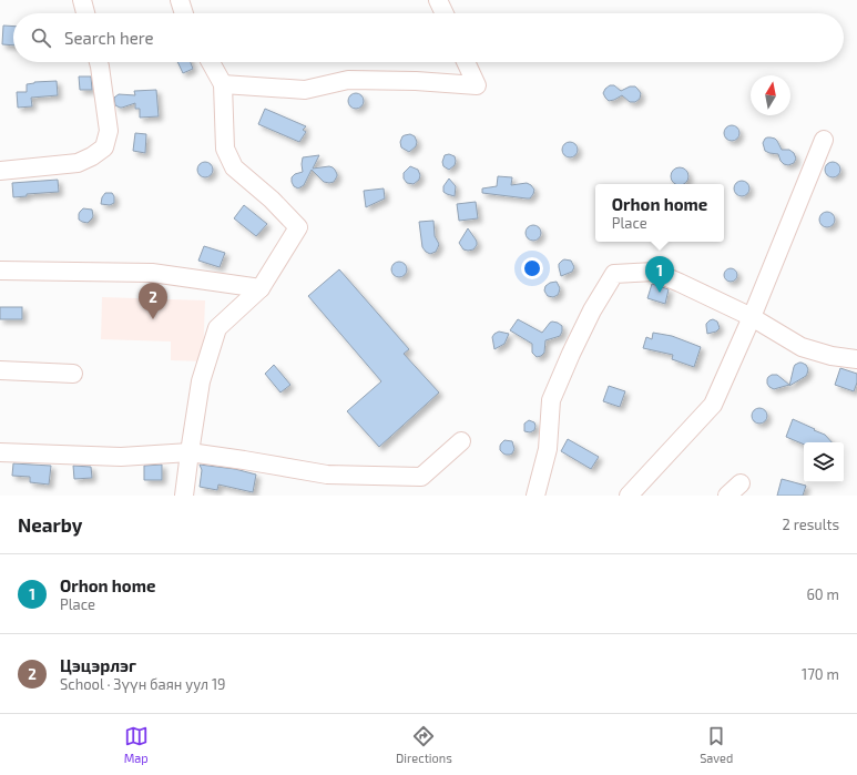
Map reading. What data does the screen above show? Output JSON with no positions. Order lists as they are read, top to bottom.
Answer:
{
  "north": "top",
  "page": {
    "search": "Search here",
    "popup": ["Orhon home", "Place"],
    "pins": ["1", "2"],
    "heading": ["Nearby", "2 results"],
    "list": [
      {
        "mark": "1",
        "name": "Orhon home",
        "note": "Place",
        "value": "60 m"
      },
      {
        "mark": "2",
        "name": "Цэцэрлэг",
        "note": "School · Зүүн баян уул 19",
        "value": "170 m"
      }
    ],
    "nav": ["Map", "Directions", "Saved"]
  }
}
